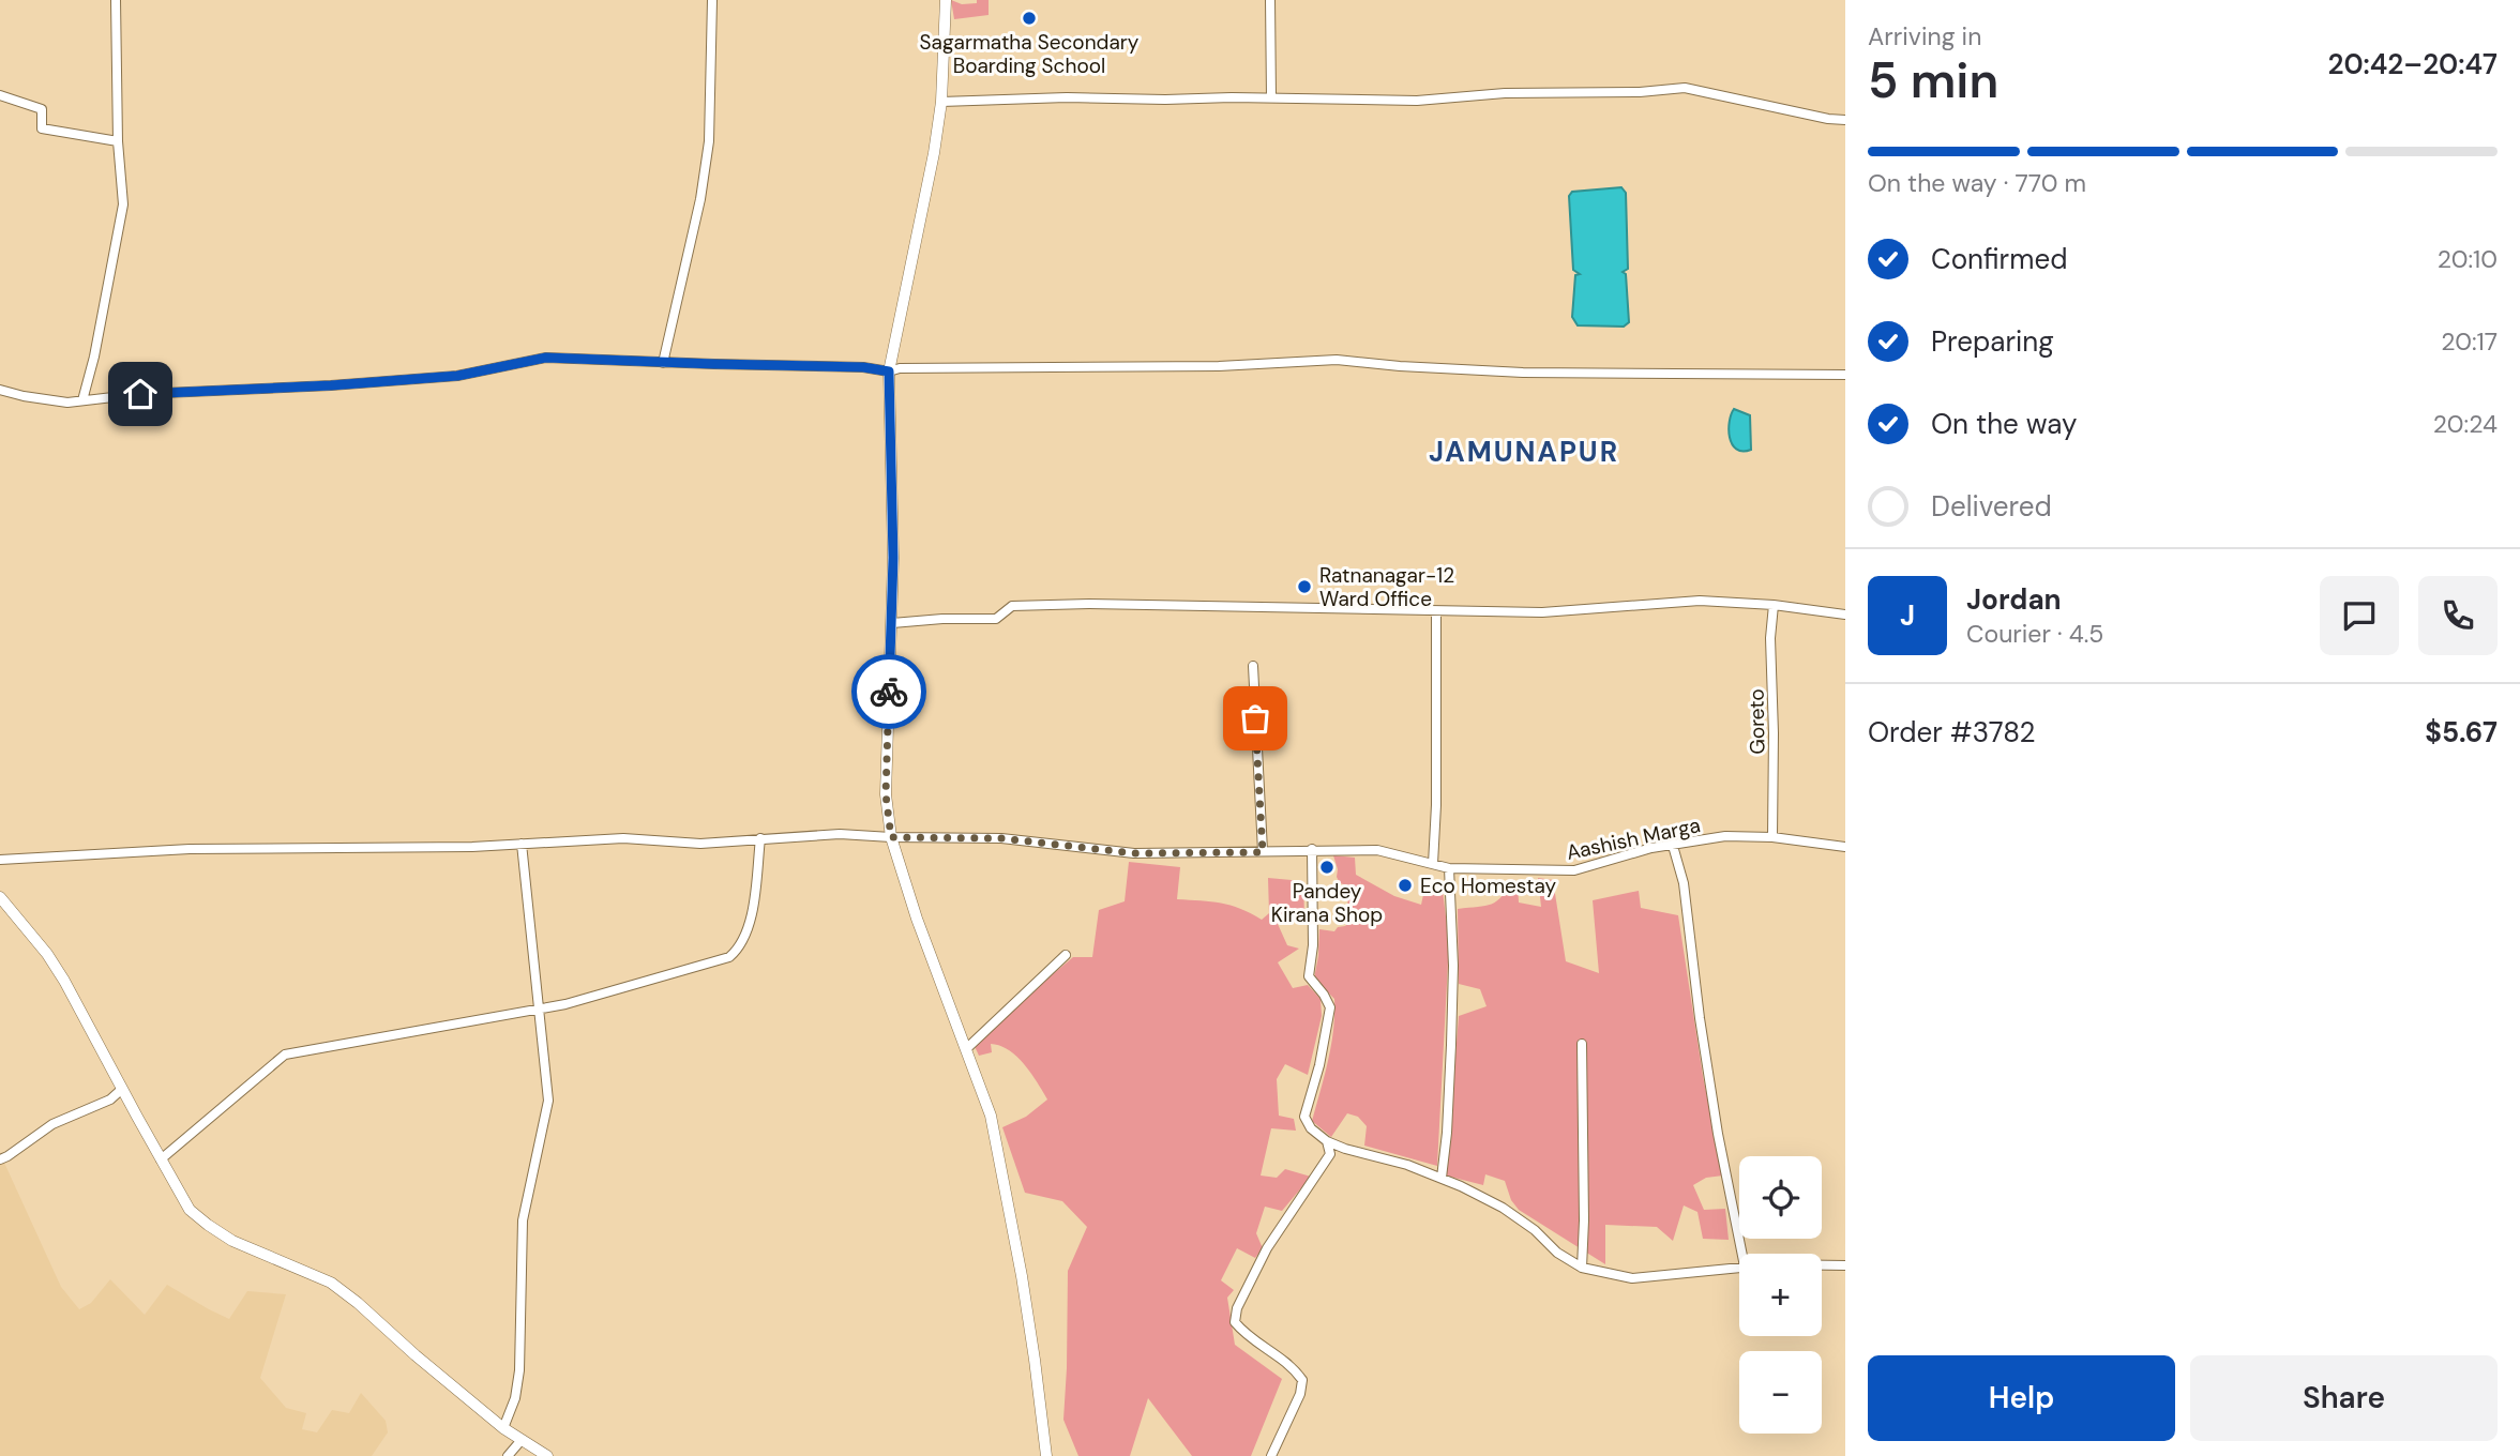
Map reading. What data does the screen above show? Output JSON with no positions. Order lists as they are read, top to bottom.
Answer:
{
  "streets": {
    "street": ["Goreto", "Aashish Marga"]
  },
  "crossings": [
    ["Goreto", "Aashish Marga"]
  ],
  "districts": ["JAMUNAPUR"],
  "places": [
    "Sagarmatha Secondary Boarding School",
    "Ratnanagar-12 Ward Office",
    "Pandey Kirana Shop",
    "Eco Homestay"
  ],
  "page": {
    "heading": ["5 min", "Arriving in", "20:42–20:47"],
    "panel": [
      "Jordan",
      "Courier · 4.5",
      "Order #3782",
      "$5.67"
    ],
    "bar": "On the way · 770 m",
    "list": [
      ["Confirmed", "20:10"],
      ["Preparing", "20:17"],
      ["On the way", "20:24"],
      "Delivered"
    ],
    "round": "J",
    "map_buttons": ["+", "−"],
    "buttons": ["Help", "Share"]
  }
}
